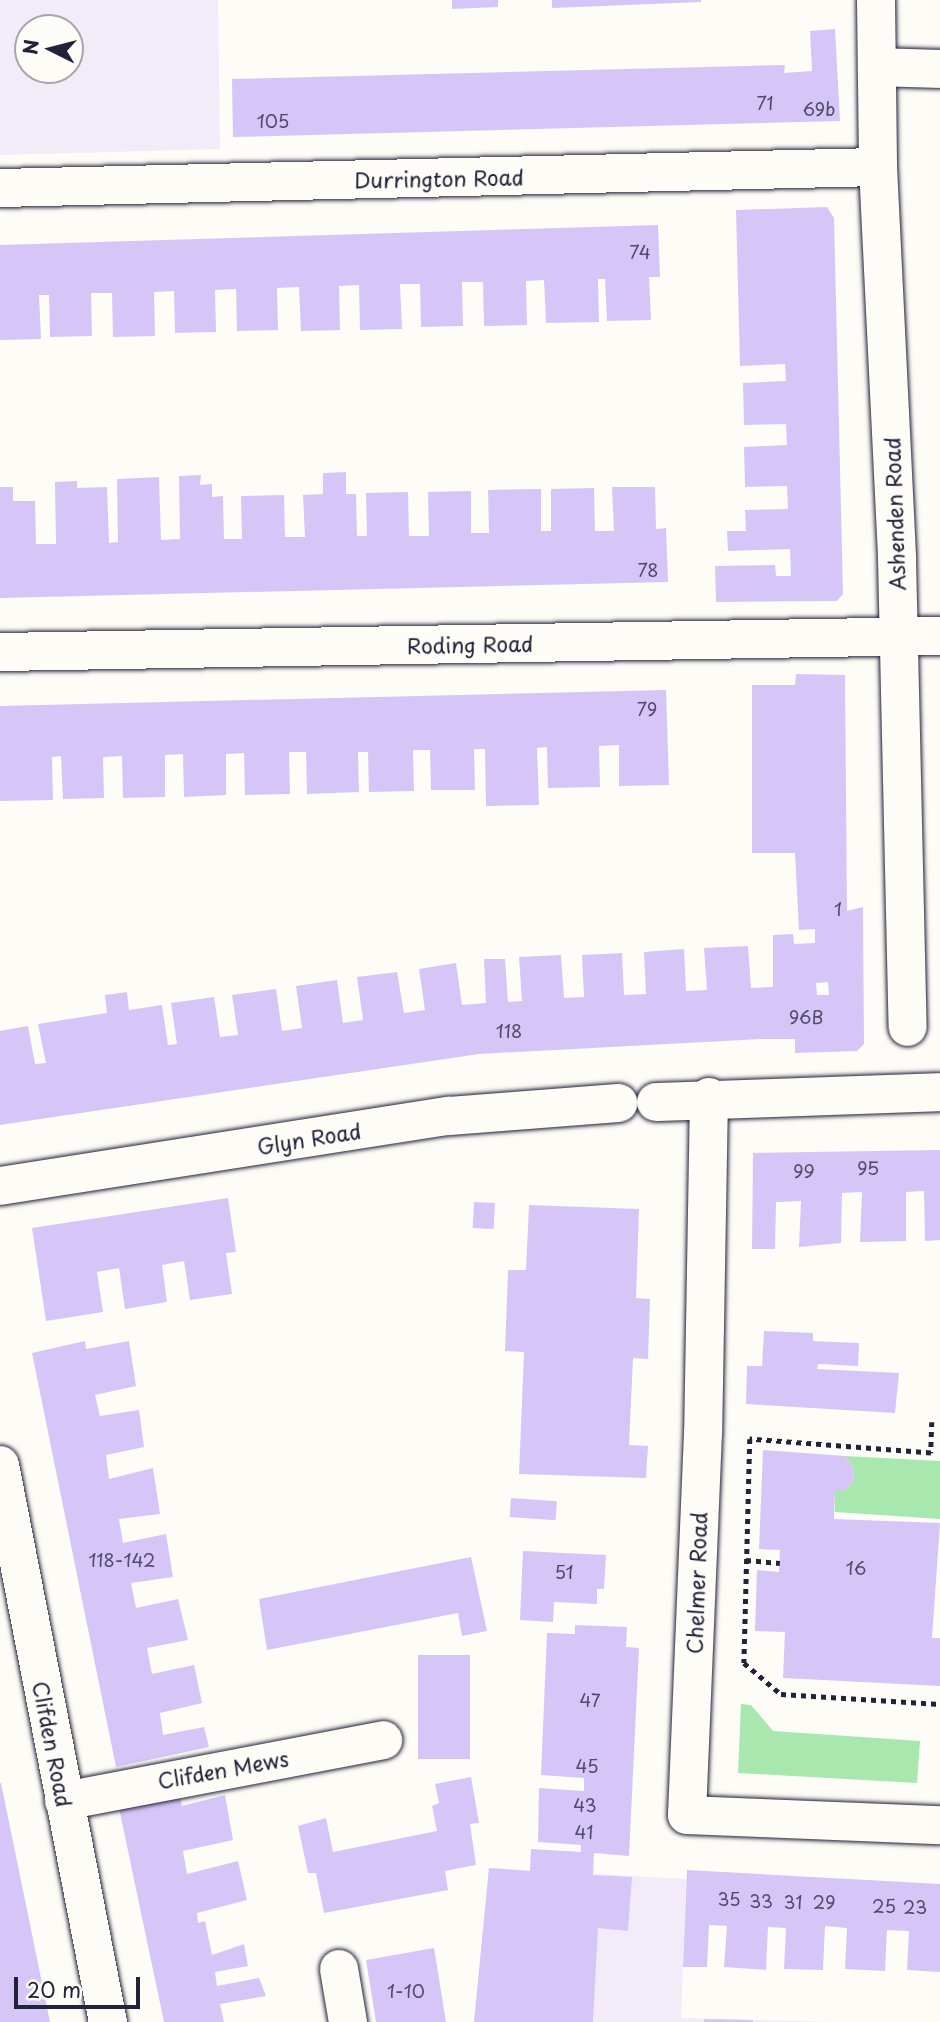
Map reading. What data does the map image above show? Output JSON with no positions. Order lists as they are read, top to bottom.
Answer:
{
  "streets": {
    "street": [
      "Durrington Road",
      "Ashenden Road",
      "Roding Road",
      "Glyn Road",
      "Chelmer Road",
      "Clifden Road",
      "Clifden Mews"
    ]
  },
  "crossings": [
    ["Durrington Road", "Ashenden Road"],
    ["Ashenden Road", "Roding Road"],
    ["Clifden Road", "Clifden Mews"]
  ],
  "house_numbers": [
    "71",
    "69b",
    "105",
    "74",
    "78",
    "79",
    "1",
    "96B",
    "118",
    "95",
    "99",
    "118-142",
    "16",
    "51",
    "47",
    "45",
    "43",
    "41",
    "35",
    "33",
    "31",
    "29",
    "25",
    "23",
    "1-10"
  ],
  "scale_bar": "20 m",
  "north": "left"
}
